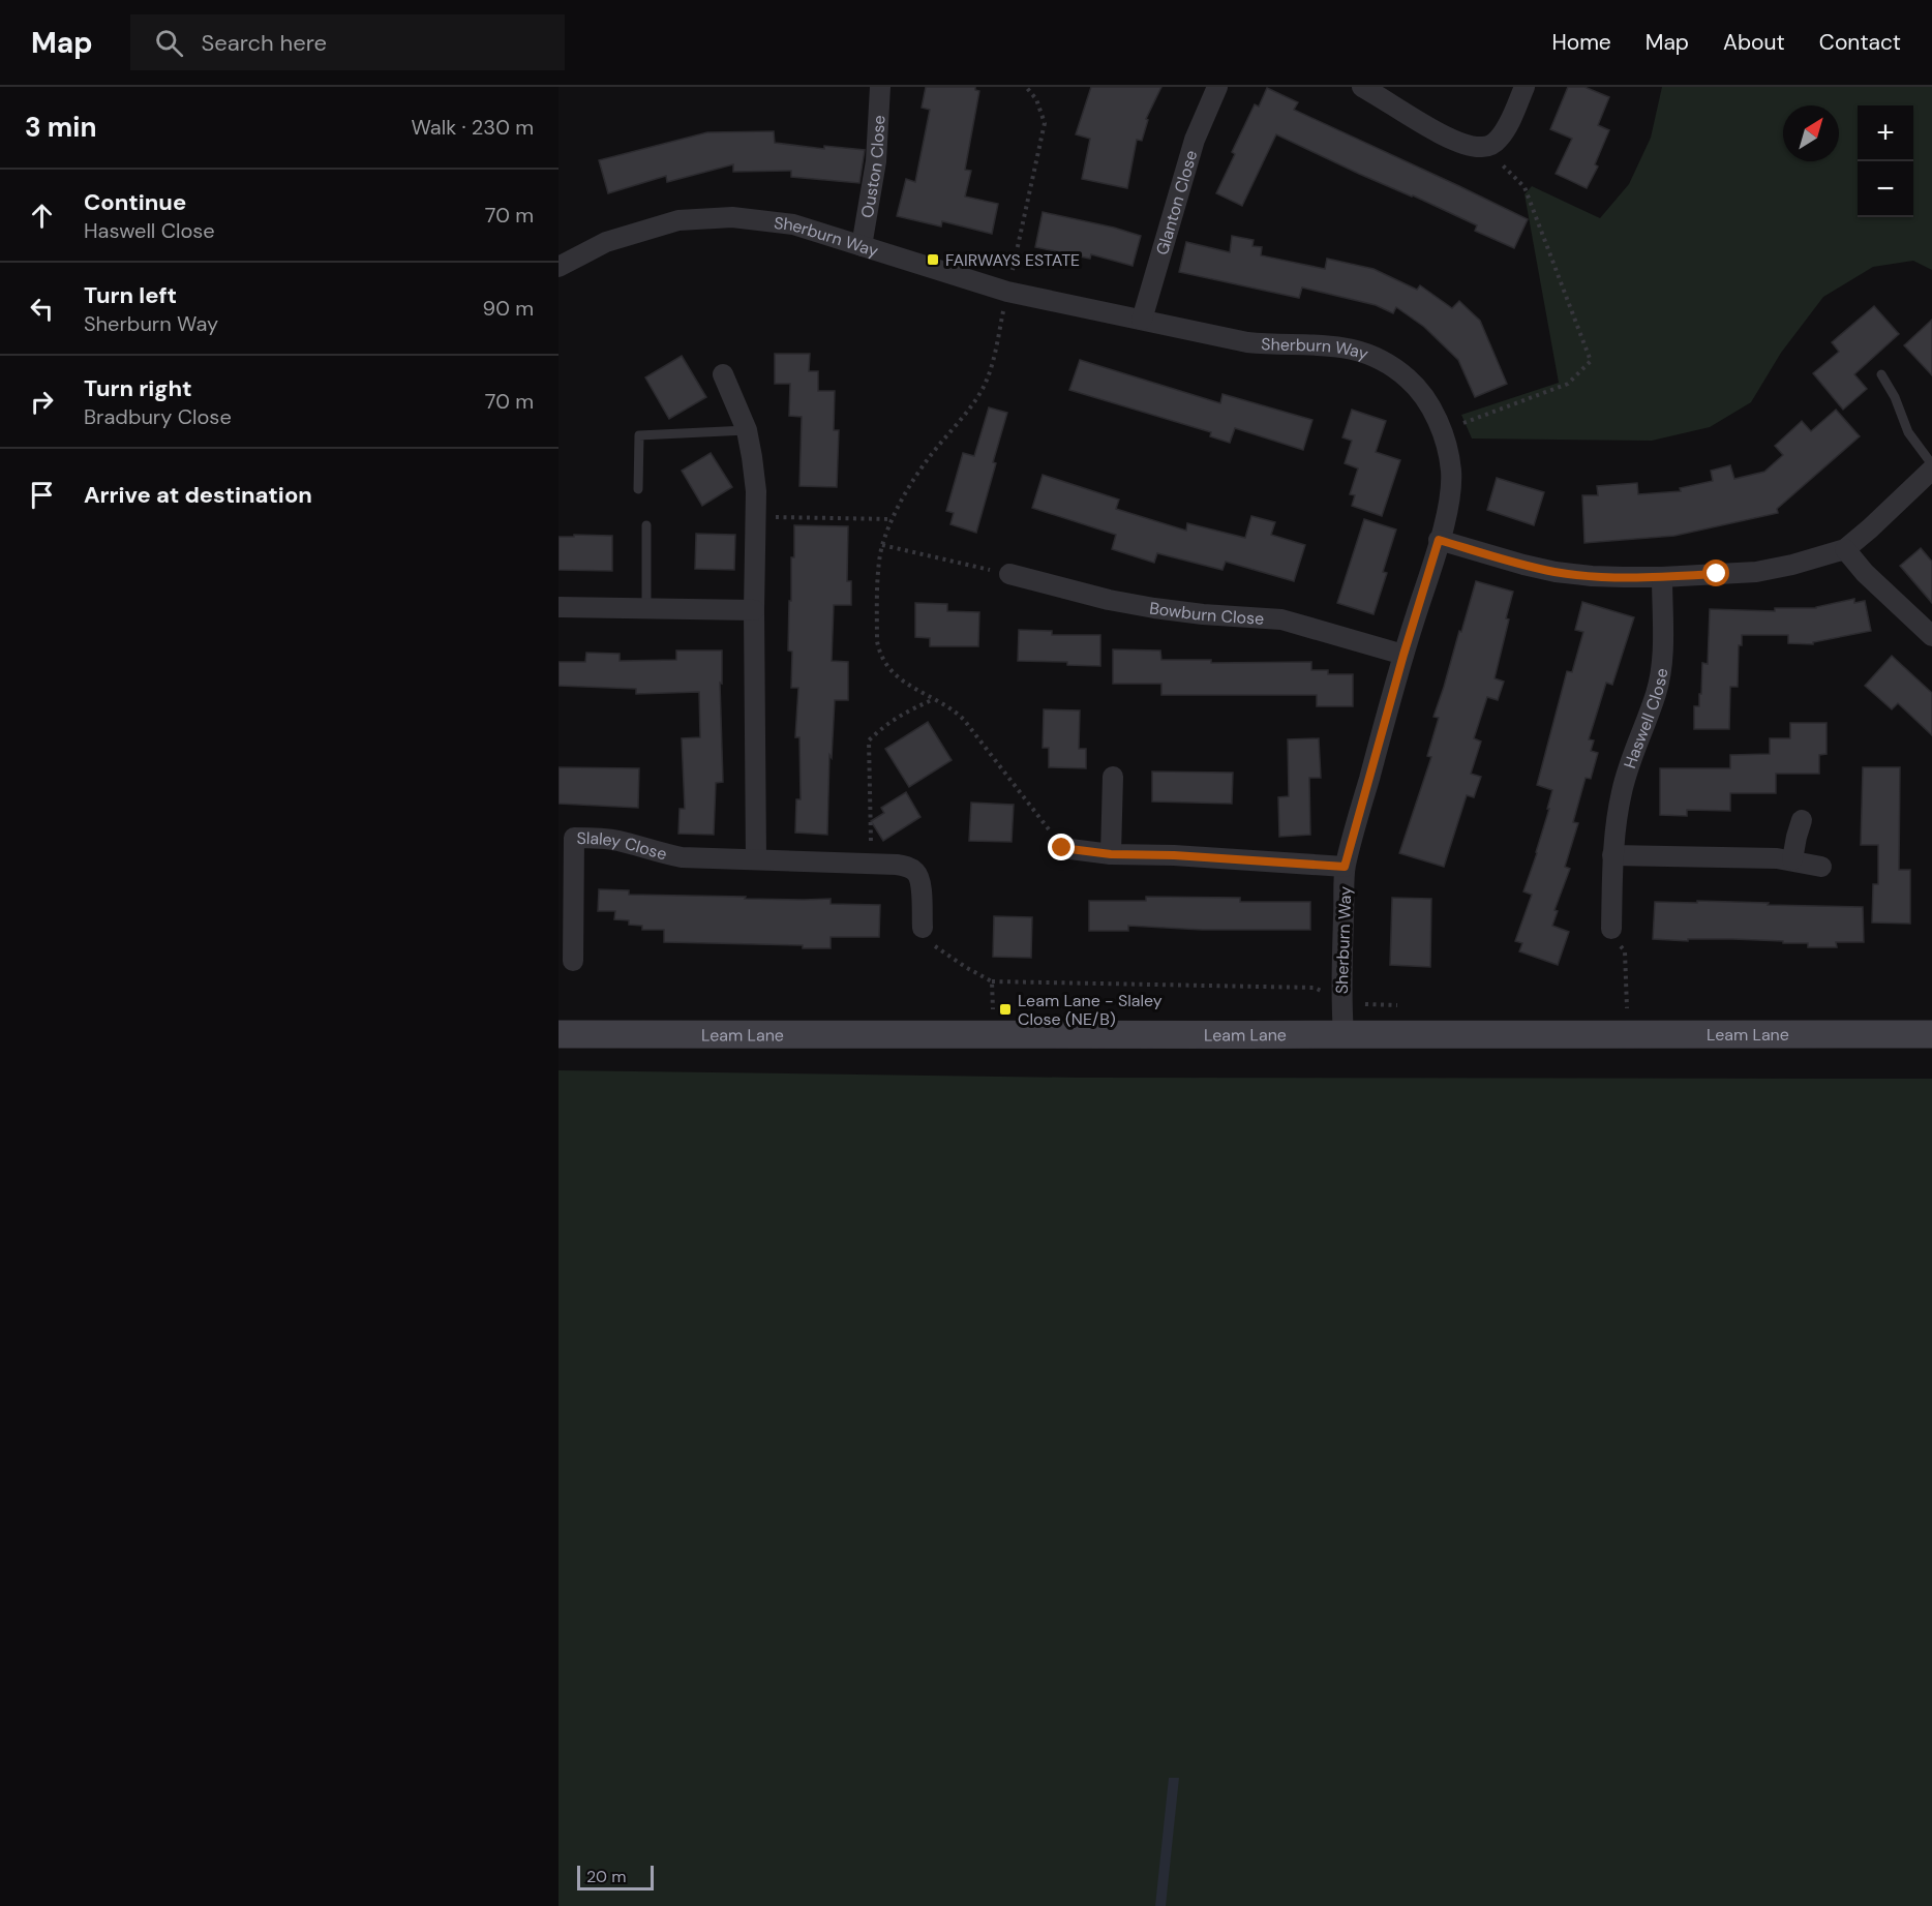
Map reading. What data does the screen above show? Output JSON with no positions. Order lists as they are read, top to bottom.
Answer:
{
  "streets": {
    "main road": ["Leam Lane"],
    "street": [
      "Ouston Close",
      "Glanton Close",
      "Sherburn Way",
      "Bowburn Close",
      "Haswell Close",
      "Slaley Close"
    ]
  },
  "crossings": [
    ["Ouston Close", "Sherburn Way"],
    ["Glanton Close", "Sherburn Way"],
    ["Sherburn Way", "Bowburn Close"],
    ["Sherburn Way", "Leam Lane"]
  ],
  "places": {
    "transit": ["FAIRWAYS ESTATE", "Leam Lane - Slaley Close (NE/B)"]
  },
  "scale_bar": "20 m",
  "north": "top right",
  "page": {
    "header": "Map",
    "search": "Search here",
    "nav": [
      "Home",
      "Map",
      "About",
      "Contact"
    ],
    "heading": ["3 min", "Walk · 230 m"],
    "map_buttons": ["+", "−"],
    "list": [
      ["Continue", "Haswell Close", "70 m"],
      ["Turn left", "Sherburn Way", "90 m"],
      ["Turn right", "Bradbury Close", "70 m"],
      "Arrive at destination"
    ],
    "scale": "20 m"
  }
}
